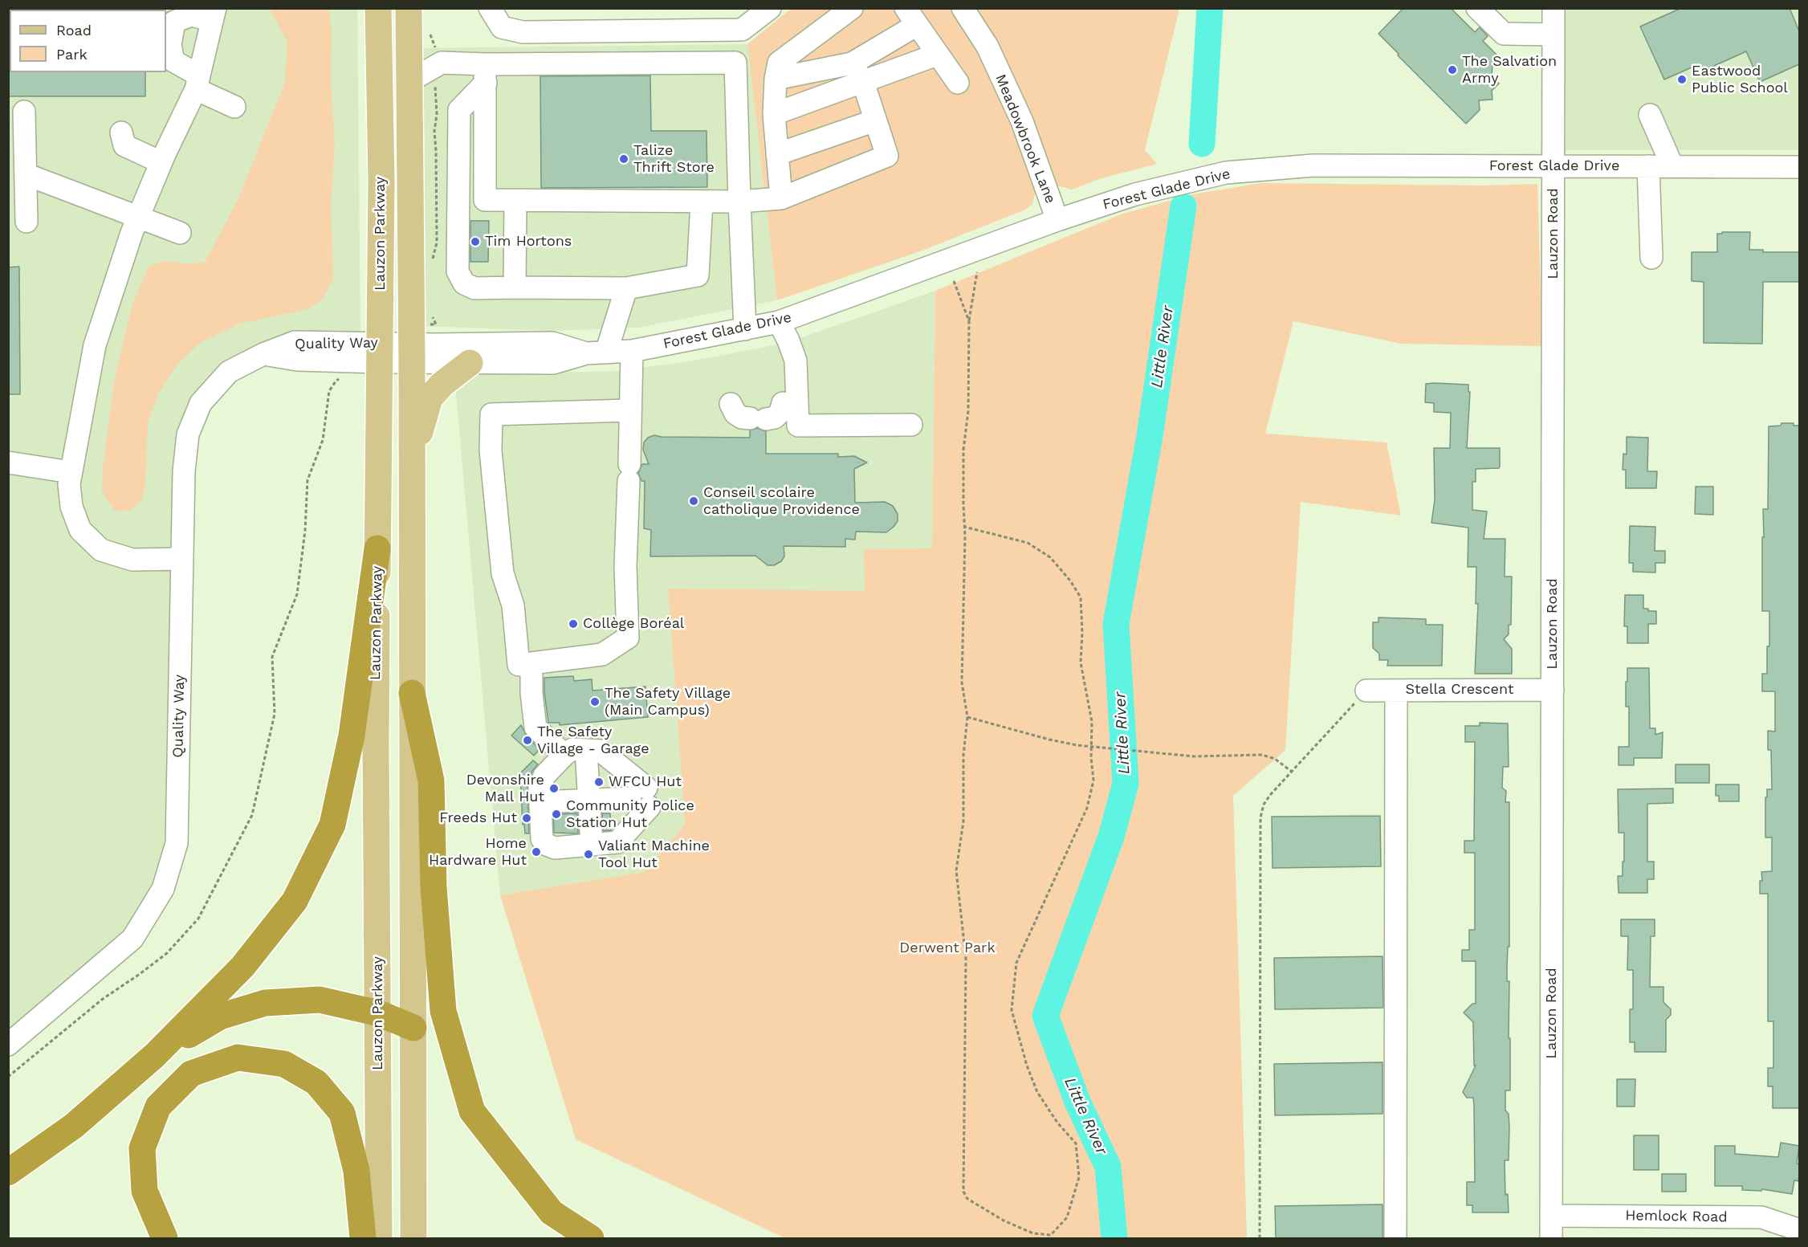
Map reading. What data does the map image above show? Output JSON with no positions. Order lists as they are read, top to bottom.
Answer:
{
  "streets": {
    "main road": ["Lauzon Parkway"],
    "street": [
      "Meadowbrook Lane",
      "Forest Glade Drive",
      "Lauzon Road",
      "Quality Way",
      "Stella Crescent",
      "Hemlock Road"
    ]
  },
  "crossings": [
    ["Meadowbrook Lane", "Forest Glade Drive"],
    ["Forest Glade Drive", "Lauzon Parkway"],
    ["Forest Glade Drive", "Lauzon Road"],
    ["Forest Glade Drive", "Quality Way"],
    ["Lauzon Parkway", "Quality Way"],
    ["Lauzon Road", "Stella Crescent"],
    ["Lauzon Road", "Hemlock Road"]
  ],
  "water": ["Little River"],
  "parks": ["Derwent Park"],
  "places": [
    "The Salvation Army",
    "Eastwood Public School",
    "Talize Thrift Store",
    "Tim Hortons",
    "Conseil scolaire catholique Providence",
    "Collège Boréal",
    "The Safety Village (Main Campus)",
    "The Safety Village - Garage",
    "WFCU Hut",
    "Devonshire Mall Hut",
    "Community Police Station Hut",
    "Freeds Hut",
    "Home Hardware Hut",
    "Valiant Machine Tool Hut"
  ],
  "legend": ["Road", "Park"]
}
